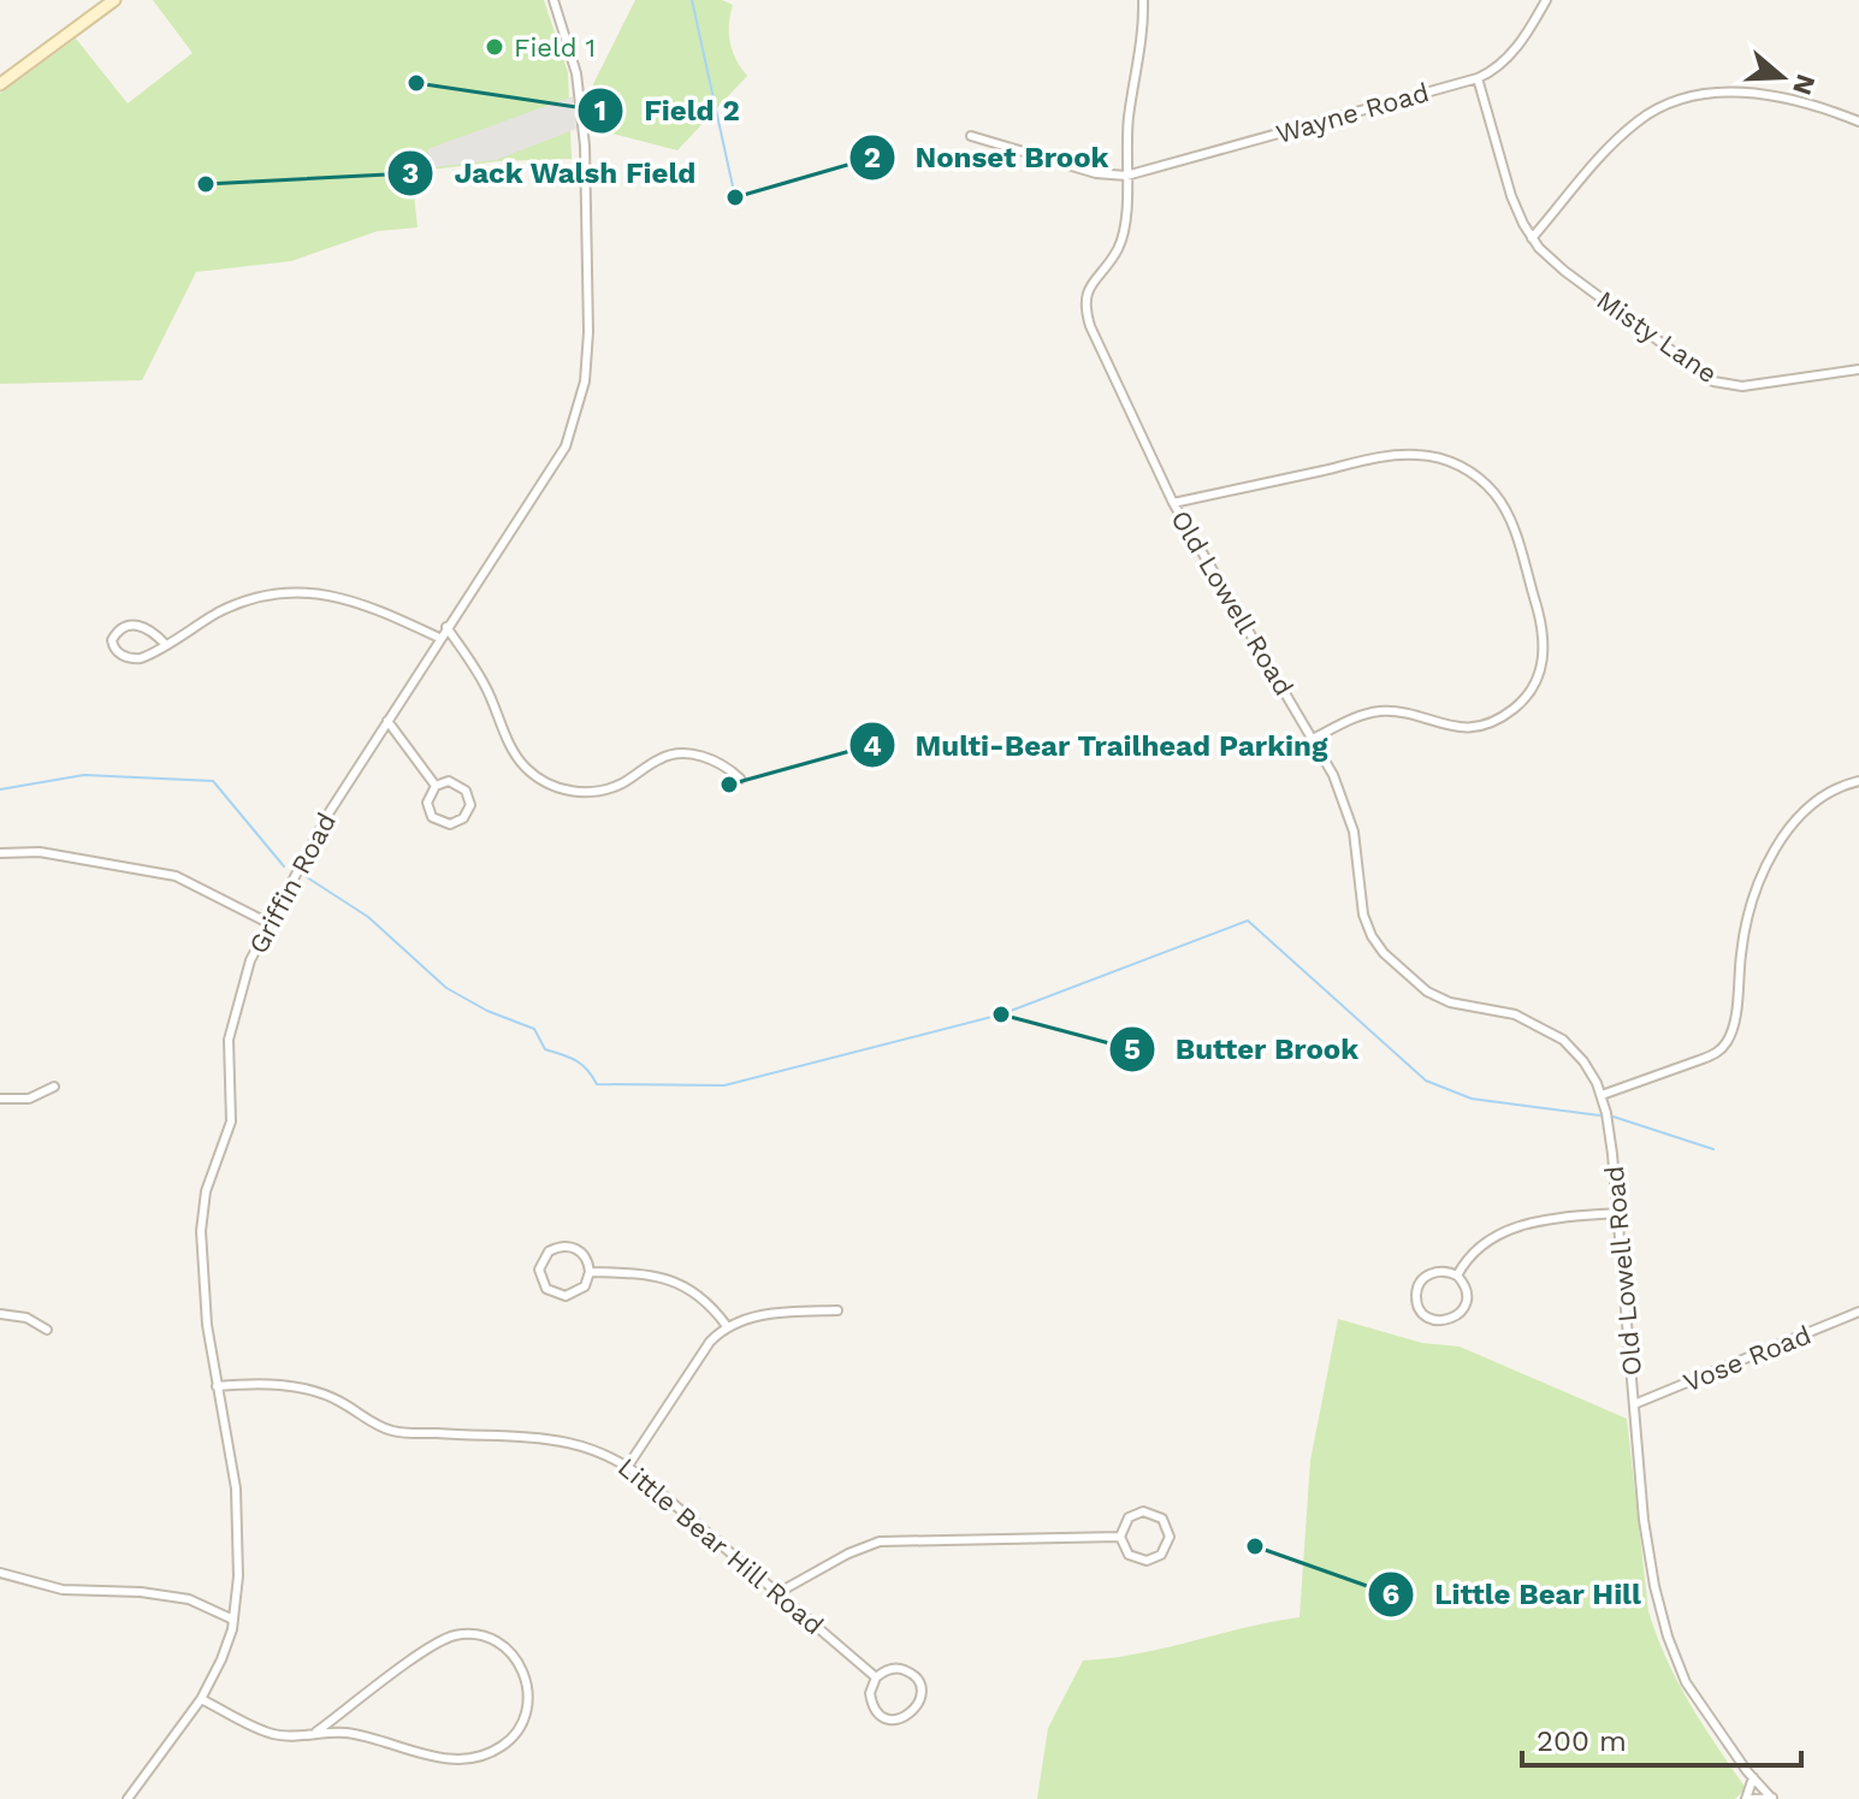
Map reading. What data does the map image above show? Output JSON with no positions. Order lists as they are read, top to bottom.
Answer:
{
  "streets": {
    "street": [
      "Wayne Road",
      "Misty Lane",
      "Old Lowell Road",
      "Griffin Road",
      "Vose Road",
      "Little Bear Hill Road"
    ]
  },
  "crossings": [
    ["Wayne Road", "Misty Lane"],
    ["Wayne Road", "Old Lowell Road"],
    ["Old Lowell Road", "Vose Road"],
    ["Griffin Road", "Little Bear Hill Road"]
  ],
  "places": [
    "Field 1",
    "Field 2",
    "Jack Walsh Field",
    "Nonset Brook",
    "Multi-Bear Trailhead Parking",
    "Butter Brook",
    "Little Bear Hill"
  ],
  "scale_bar": "200 m",
  "north": "right"
}
